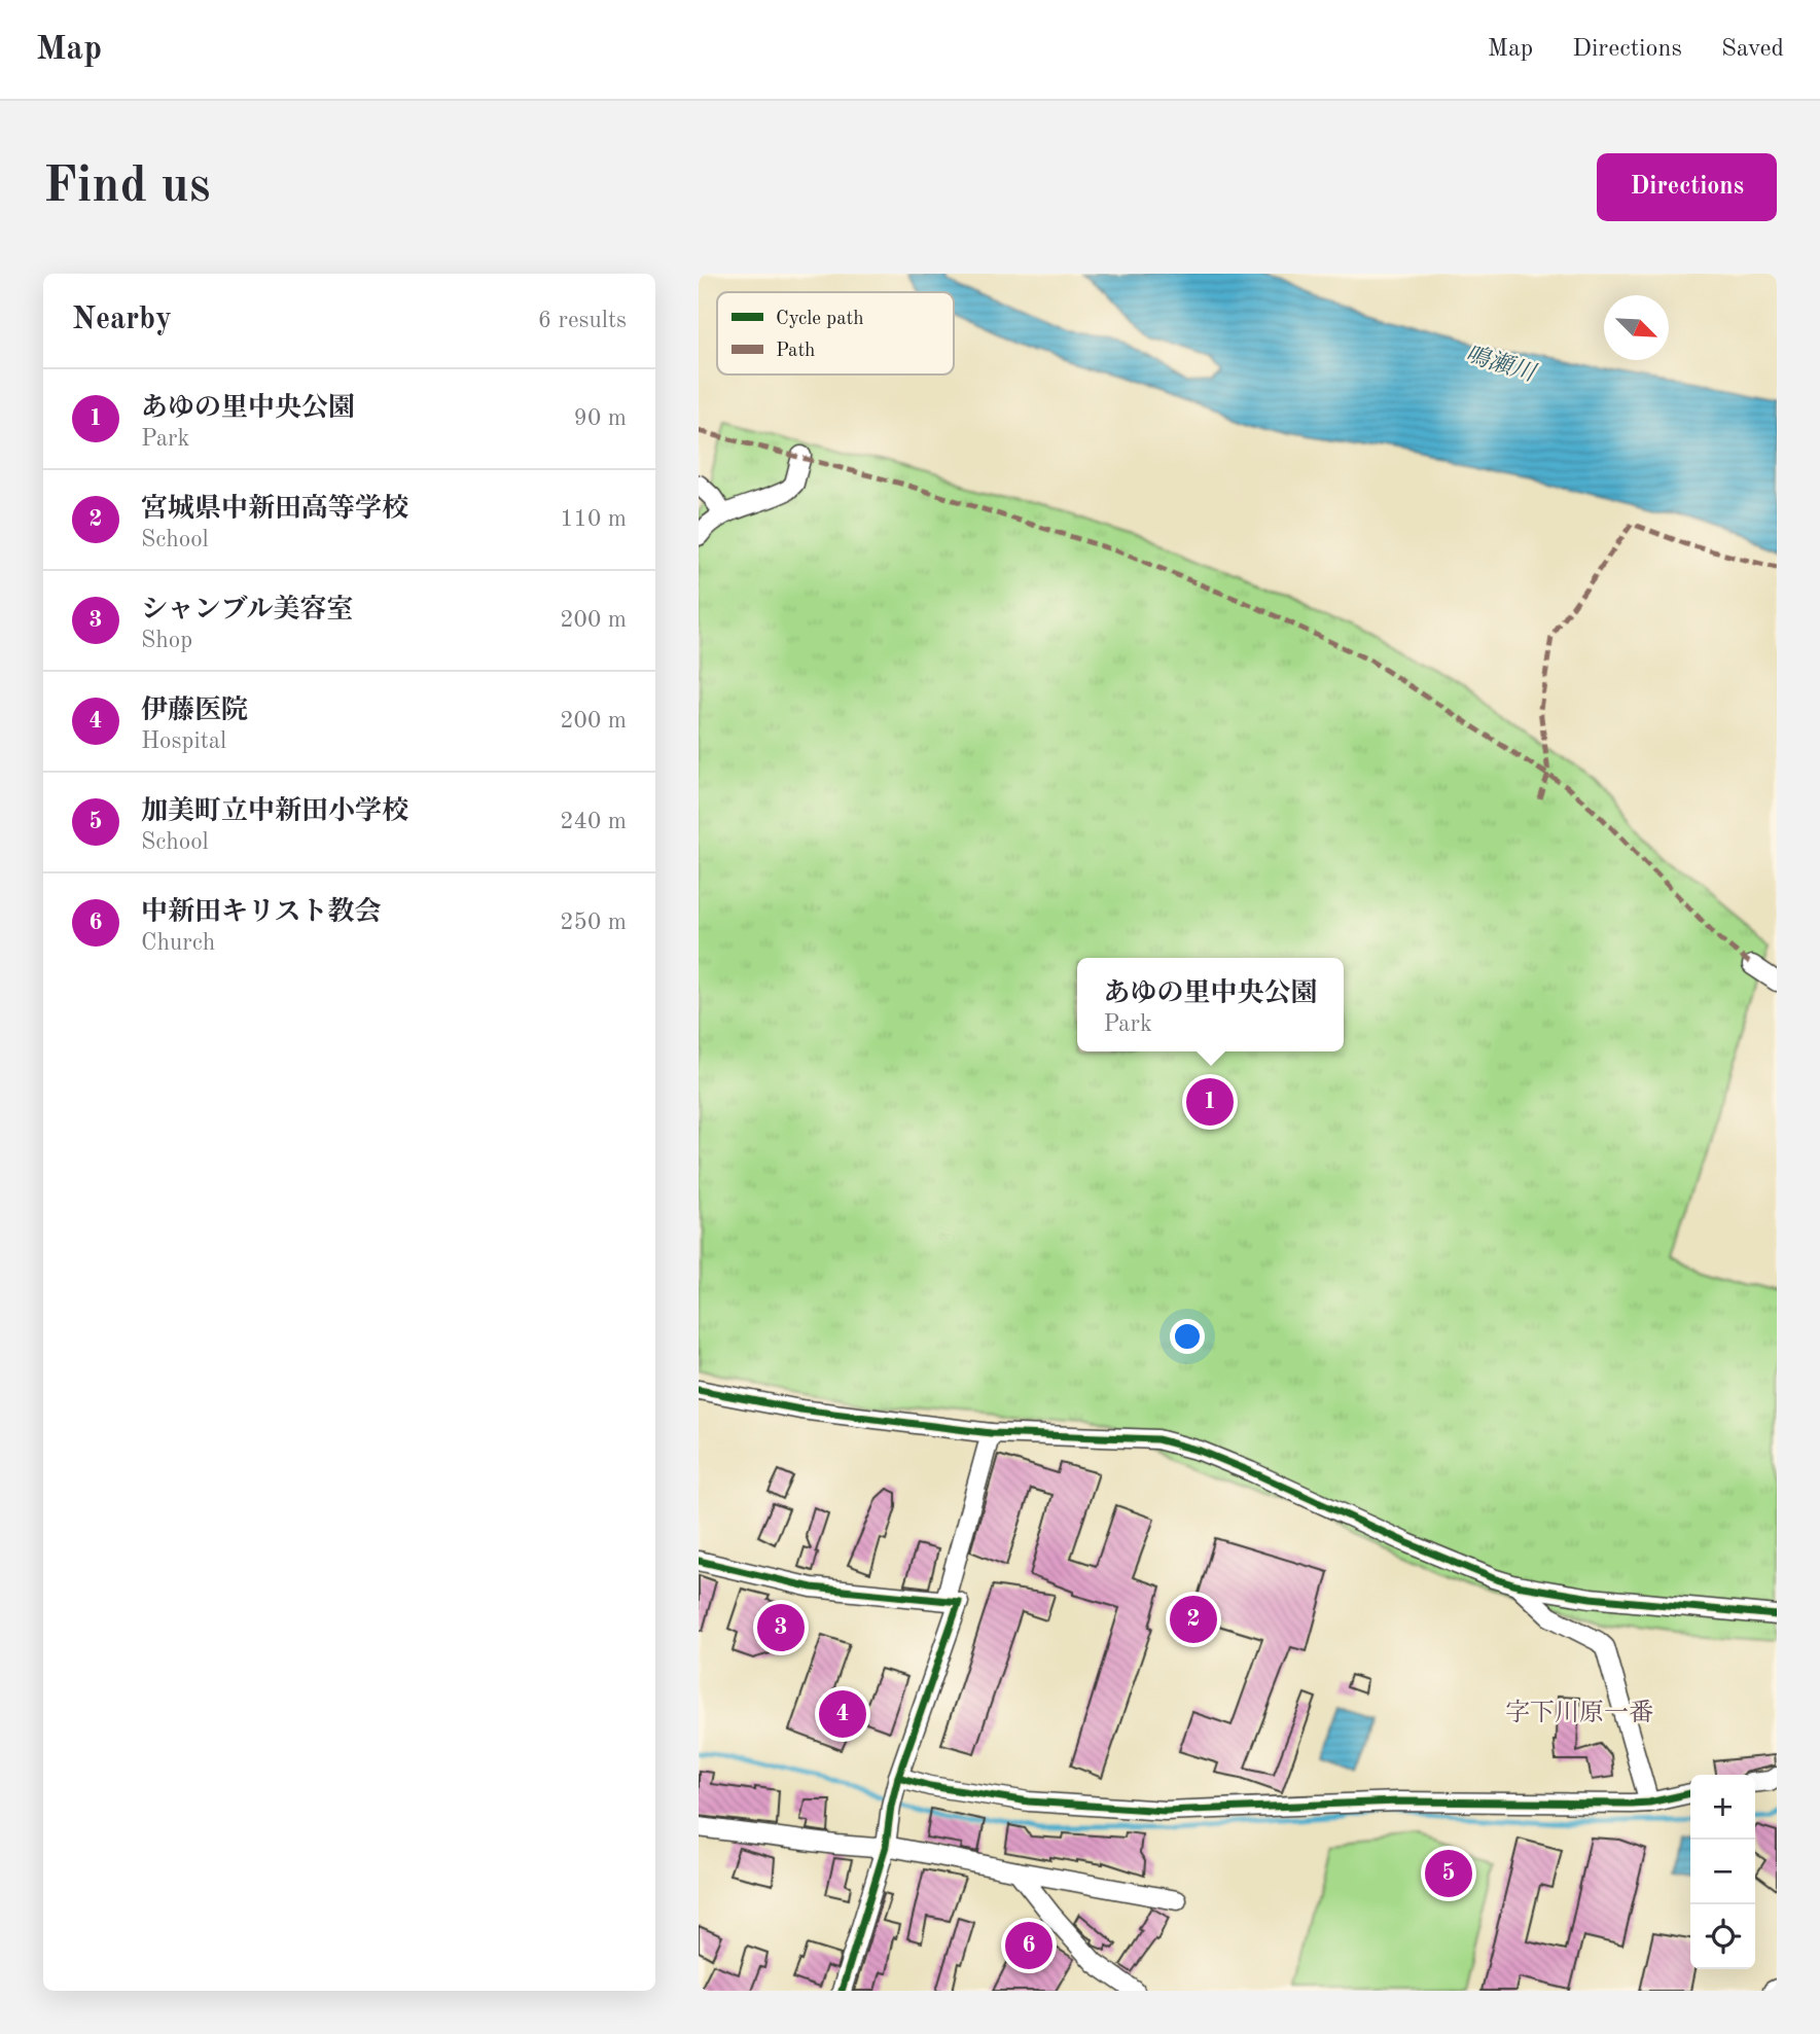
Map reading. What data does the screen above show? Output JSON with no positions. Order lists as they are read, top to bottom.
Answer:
{
  "districts": ["字下川原一番"],
  "water": ["鳴瀬川"],
  "legend": ["Cycle path", "Path"],
  "north": "bottom right",
  "page": {
    "header": "Map",
    "nav": ["Map", "Directions", "Saved"],
    "buttons": "Directions",
    "title": "Find us",
    "heading": ["Nearby", "6 results"],
    "list": [
      {
        "mark": "1",
        "name": "あゆの里中央公園",
        "note": "Park",
        "value": "90 m"
      },
      {
        "mark": "2",
        "name": "宮城県中新田高等学校",
        "note": "School",
        "value": "110 m"
      },
      {
        "mark": "3",
        "name": "シャンブル美容室",
        "note": "Shop",
        "value": "200 m"
      },
      {
        "mark": "4",
        "name": "伊藤医院",
        "note": "Hospital",
        "value": "200 m"
      },
      {
        "mark": "5",
        "name": "加美町立中新田小学校",
        "note": "School",
        "value": "240 m"
      },
      {
        "mark": "6",
        "name": "中新田キリスト教会",
        "note": "Church",
        "value": "250 m"
      }
    ],
    "popup": ["あゆの里中央公園", "Park"],
    "pins": [
      "1",
      "2",
      "3",
      "4",
      "5",
      "6"
    ],
    "map_buttons": ["+", "−"]
  }
}
